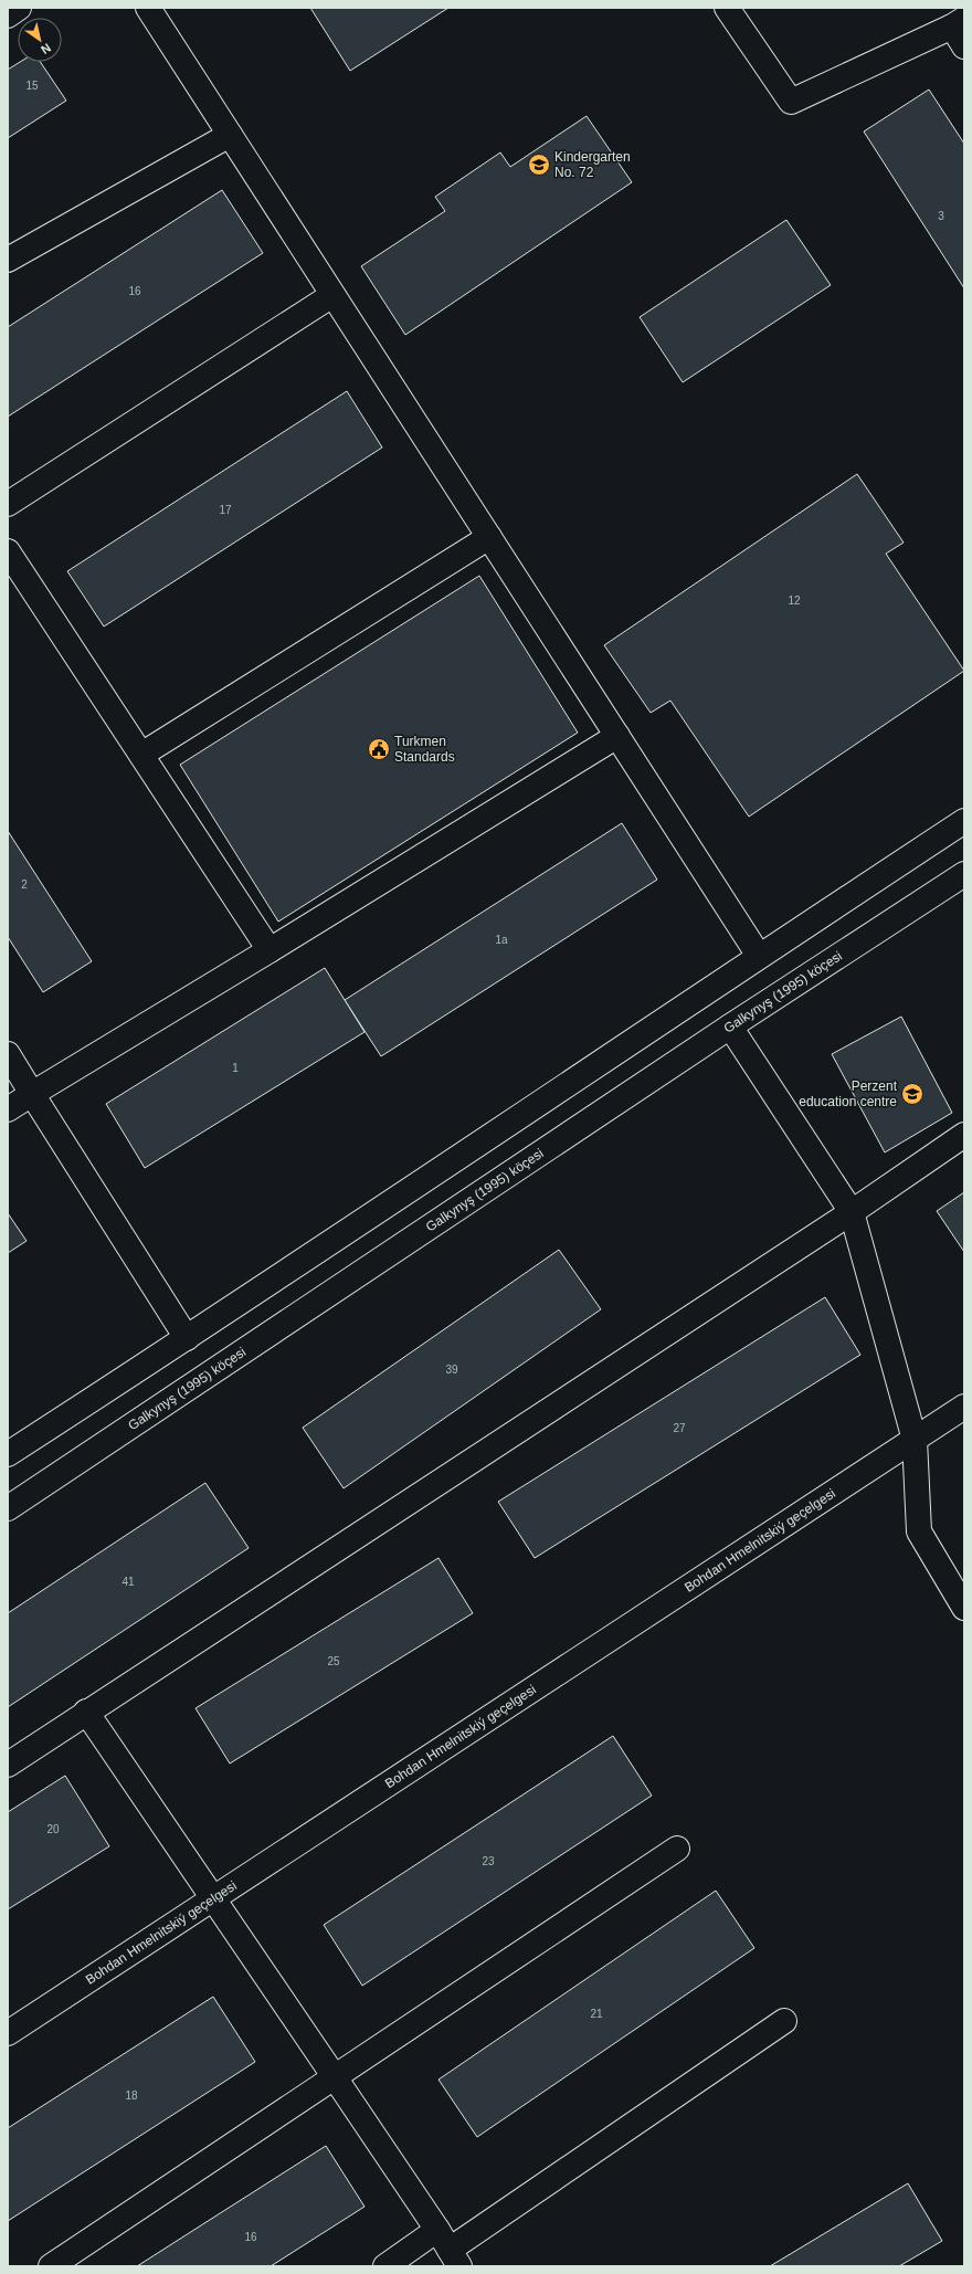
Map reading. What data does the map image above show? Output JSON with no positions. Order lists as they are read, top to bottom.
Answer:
{
  "streets": {
    "main road": ["Galkynyş (1995) köçesi", "Bohdan Hmelnitskiý geçelgesi"]
  },
  "places": {
    "school or university": ["Kindergarten No. 72", "Perzent education centre"],
    "public building": ["Turkmen Standards"]
  },
  "house_numbers": [
    "15",
    "3",
    "16",
    "17",
    "12",
    "2",
    "1а",
    "1",
    "39",
    "27",
    "41",
    "25",
    "20",
    "23",
    "21",
    "18",
    "16"
  ],
  "north": "bottom right"
}
